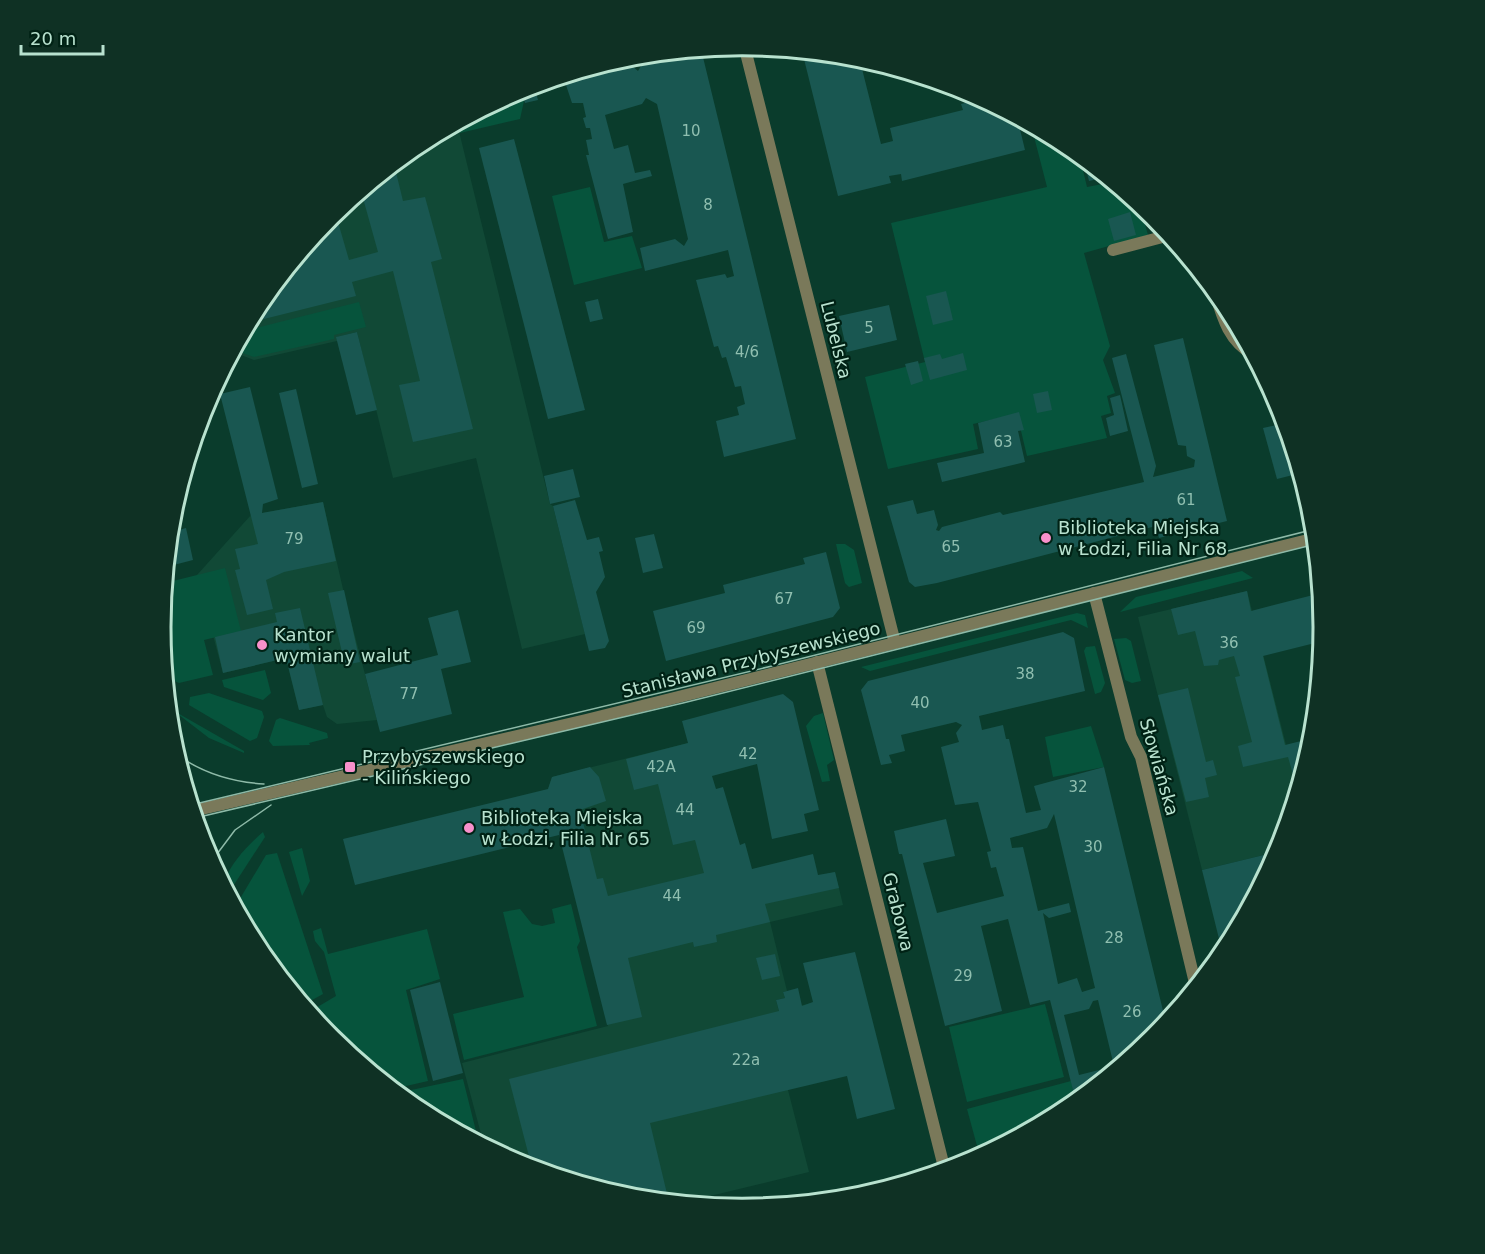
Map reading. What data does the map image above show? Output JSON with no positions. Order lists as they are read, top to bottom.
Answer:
{
  "streets": {
    "street": [
      "Lubelska",
      "Stanisława Przybyszewskiego",
      "Słowiańska",
      "Grabowa"
    ]
  },
  "crossings": [
    ["Lubelska", "Stanisława Przybyszewskiego"],
    ["Stanisława Przybyszewskiego", "Słowiańska"],
    ["Stanisława Przybyszewskiego", "Grabowa"]
  ],
  "places": {
    "other": ["Biblioteka Miejska w Łodzi, Filia Nr 68", "Kantor wymiany walut", "Biblioteka Miejska w Łodzi, Filia Nr 65"],
    "transit": ["Przybyszewskiego - Kilińskiego"]
  },
  "house_numbers": [
    "10",
    "8",
    "5",
    "4/6",
    "63",
    "61",
    "79",
    "65",
    "67",
    "69",
    "36",
    "38",
    "77",
    "40",
    "42",
    "42A",
    "32",
    "44",
    "30",
    "44",
    "28",
    "29",
    "26",
    "22a"
  ],
  "scale_bar": "20 m"
}
